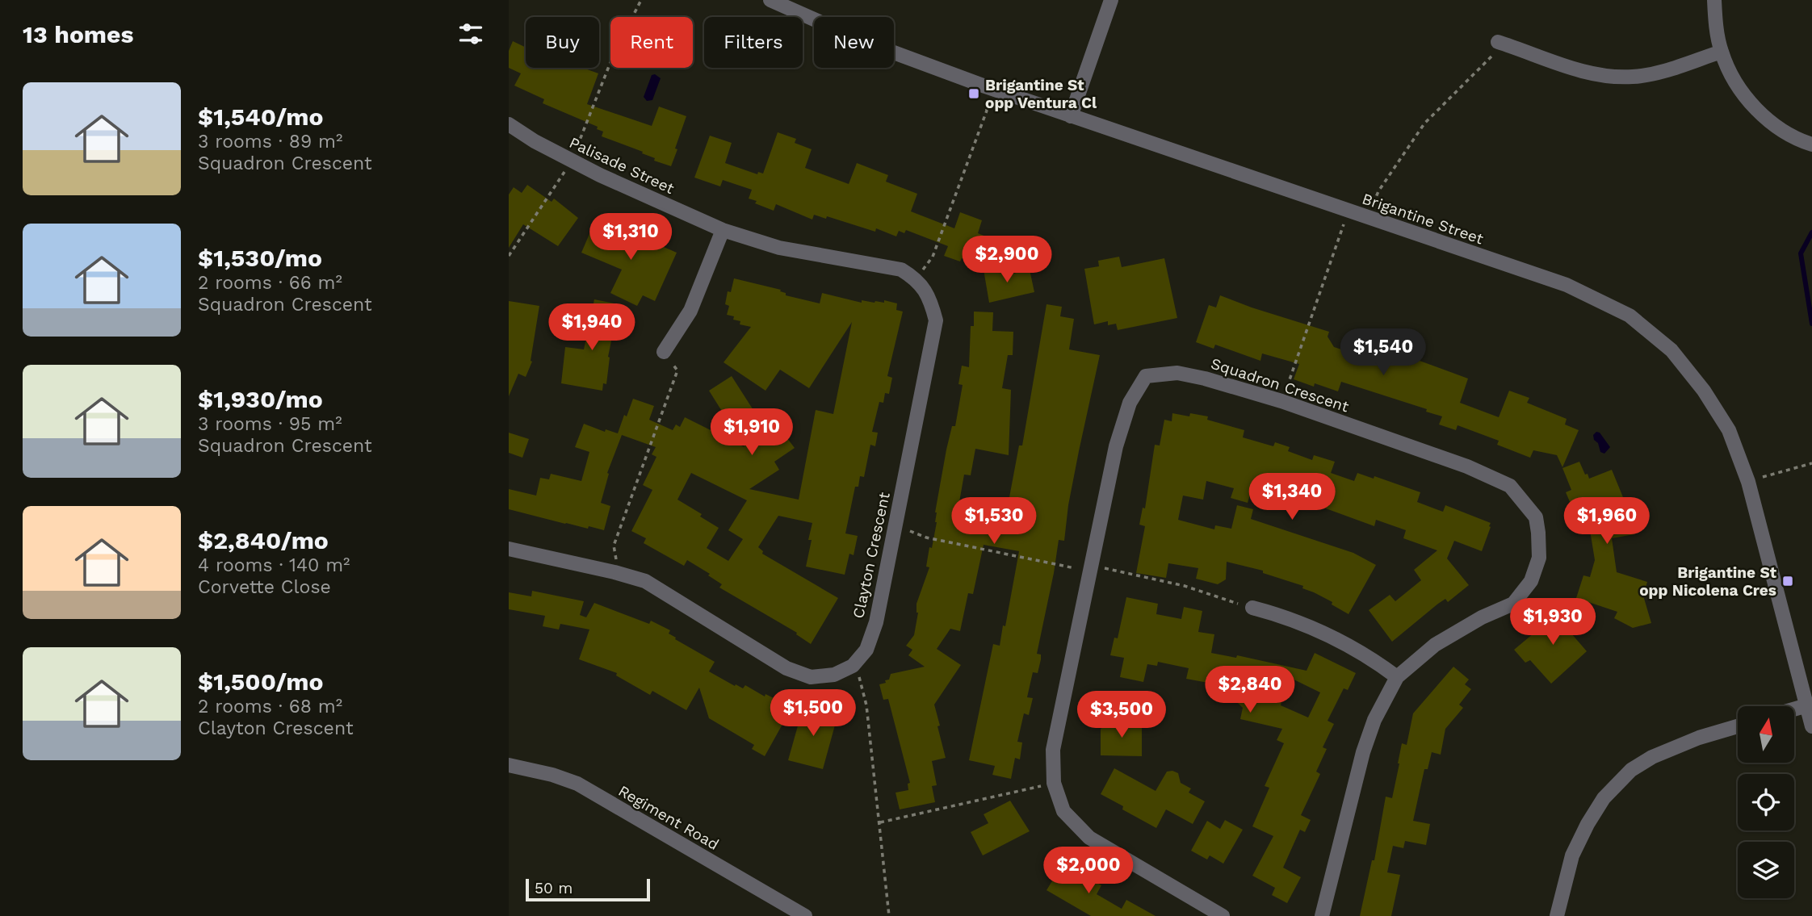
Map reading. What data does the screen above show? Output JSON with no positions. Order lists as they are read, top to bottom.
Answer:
{
  "streets": {
    "street": [
      "Palisade Street",
      "Brigantine Street",
      "Squadron Crescent",
      "Clayton Crescent",
      "Regiment Road"
    ]
  },
  "places": {
    "transit": ["Brigantine St opp Ventura Cl", "Brigantine St opp Nicolena Cres"]
  },
  "scale_bar": "50 m",
  "north": "top",
  "page": {
    "heading": "13 homes",
    "chip": [
      "Buy",
      "Rent",
      "Filters",
      "New"
    ],
    "list": [
      {
        "name": "$1,540/mo",
        "note": "3 rooms · 89 m² · Squadron Crescent"
      },
      {
        "name": "$1,530/mo",
        "note": "2 rooms · 66 m² · Squadron Crescent"
      },
      {
        "name": "$1,930/mo",
        "note": "3 rooms · 95 m² · Squadron Crescent"
      },
      {
        "name": "$2,840/mo",
        "note": "4 rooms · 140 m² · Corvette Close"
      },
      {
        "name": "$1,500/mo",
        "note": "2 rooms · 68 m² · Clayton Crescent"
      }
    ],
    "price": [
      "$1,310",
      "$2,900",
      "$1,940",
      "$1,540",
      "$1,910",
      "$1,340",
      "$1,530",
      "$1,960",
      "$1,930",
      "$2,840",
      "$1,500",
      "$3,500",
      "$2,000"
    ],
    "scale": "50 m"
  }
}
